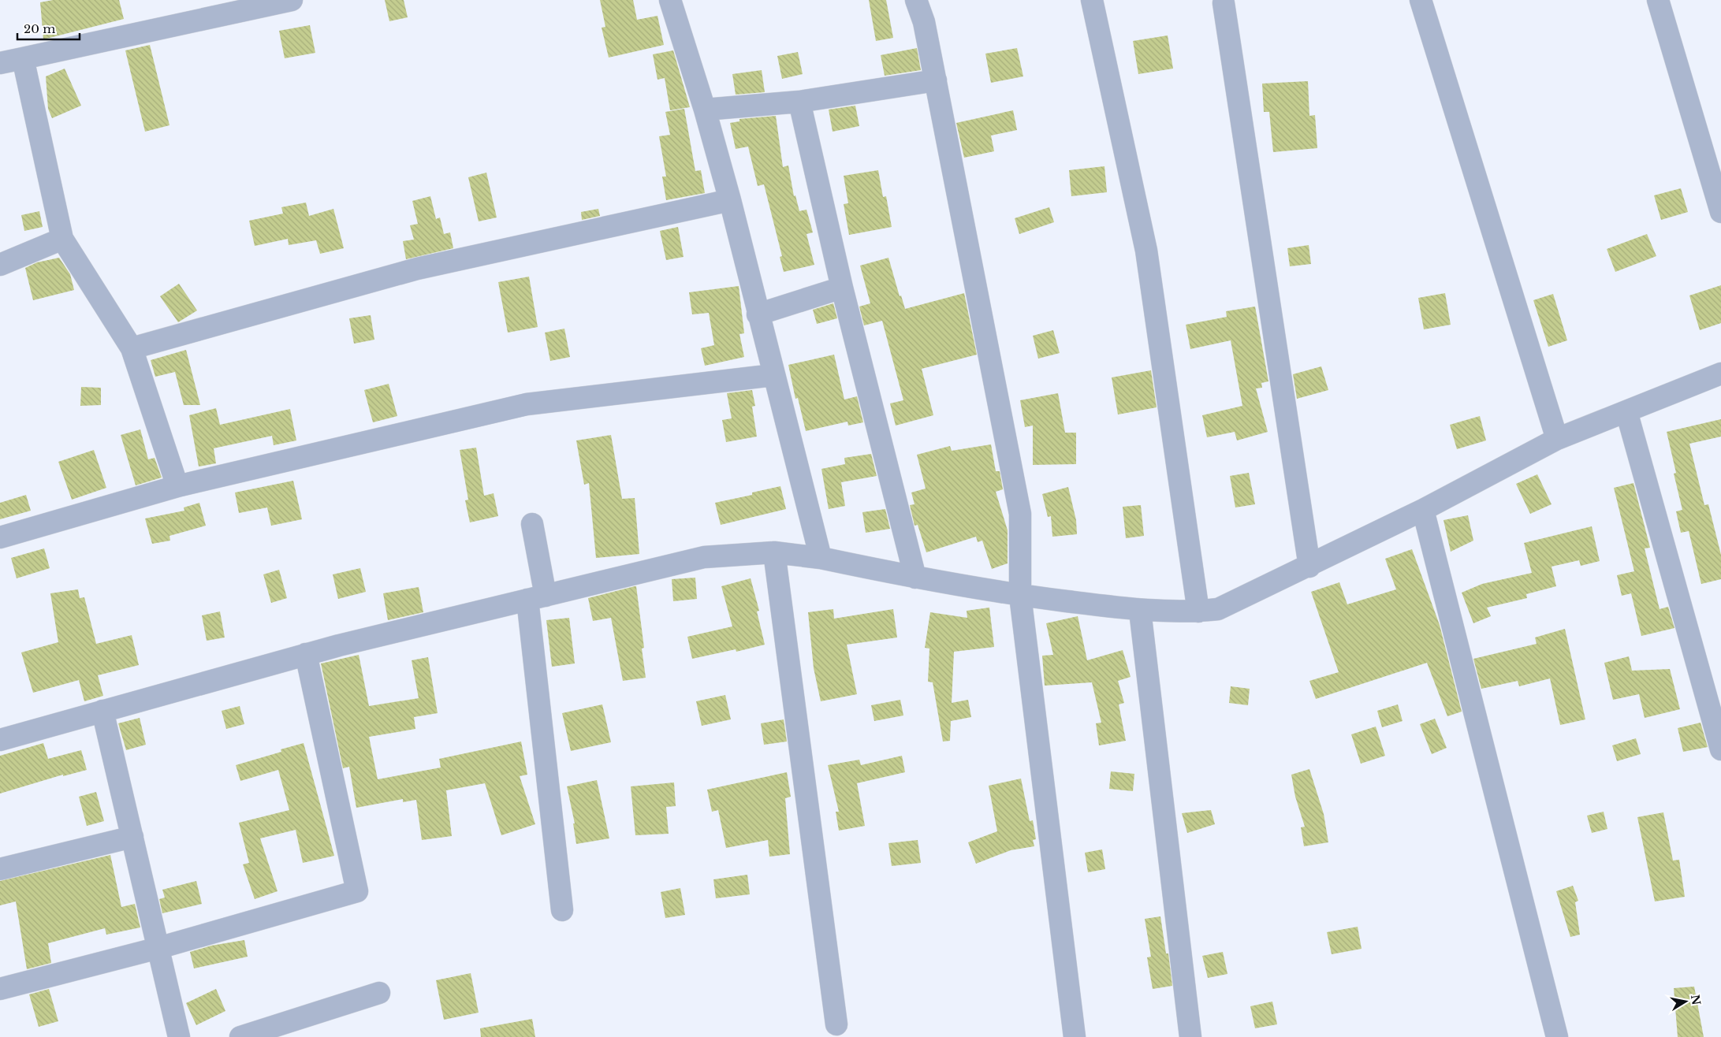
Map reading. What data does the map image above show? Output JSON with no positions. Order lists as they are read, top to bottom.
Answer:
{
  "scale_bar": "20 m",
  "north": "right"
}
